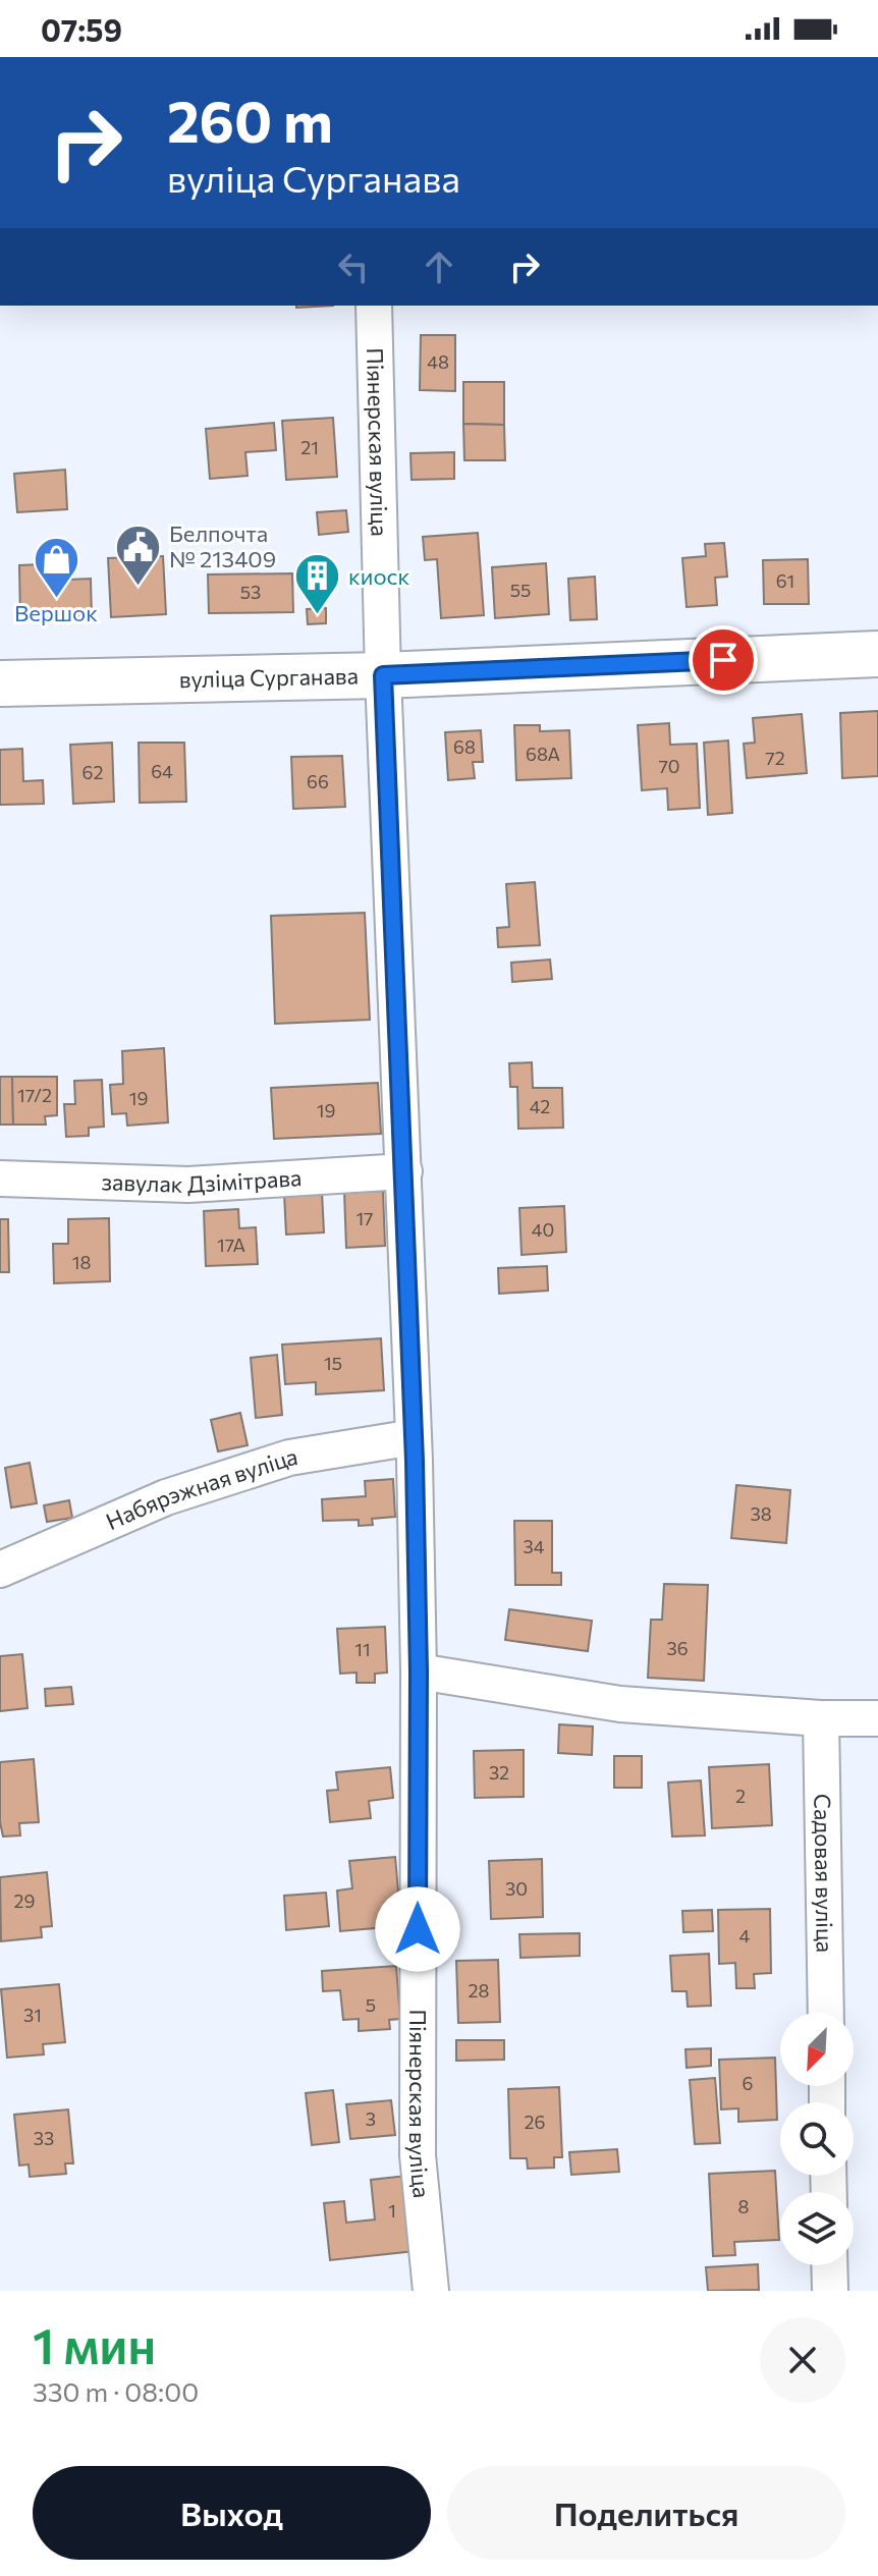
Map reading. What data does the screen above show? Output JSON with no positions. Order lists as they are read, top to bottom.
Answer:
{
  "streets": {
    "main road": ["вуліца Сурганава"],
    "street": [
      "Піянерская вуліца",
      "завулак Дзімітрава",
      "Набярэжная вуліца",
      "Садовая вуліца"
    ]
  },
  "crossings": [
    ["Піянерская вуліца", "вуліца Сурганава"],
    ["Піянерская вуліца", "завулак Дзімітрава"],
    ["Піянерская вуліца", "Набярэжная вуліца"]
  ],
  "places": {
    "public building": ["Белпочта № 213409"],
    "shop": ["Вершок"],
    "building": ["киоск"]
  },
  "house_numbers": [
    "48",
    "21",
    "61",
    "55",
    "53",
    "68",
    "68А",
    "72",
    "70",
    "64",
    "62",
    "66",
    "17/2",
    "19",
    "42",
    "19",
    "17",
    "40",
    "17А",
    "18",
    "15",
    "38",
    "34",
    "36",
    "11",
    "32",
    "2",
    "30",
    "29",
    "4",
    "28",
    "5",
    "31",
    "6",
    "3",
    "26",
    "33",
    "8",
    "1"
  ],
  "north": "bottom left",
  "page": {
    "status": "07:59",
    "turn": ["260 m", "вуліца Сурганава"],
    "heading": ["1 мин", "330 m · 08:00"],
    "buttons": ["Выход", "Поделиться"]
  }
}
